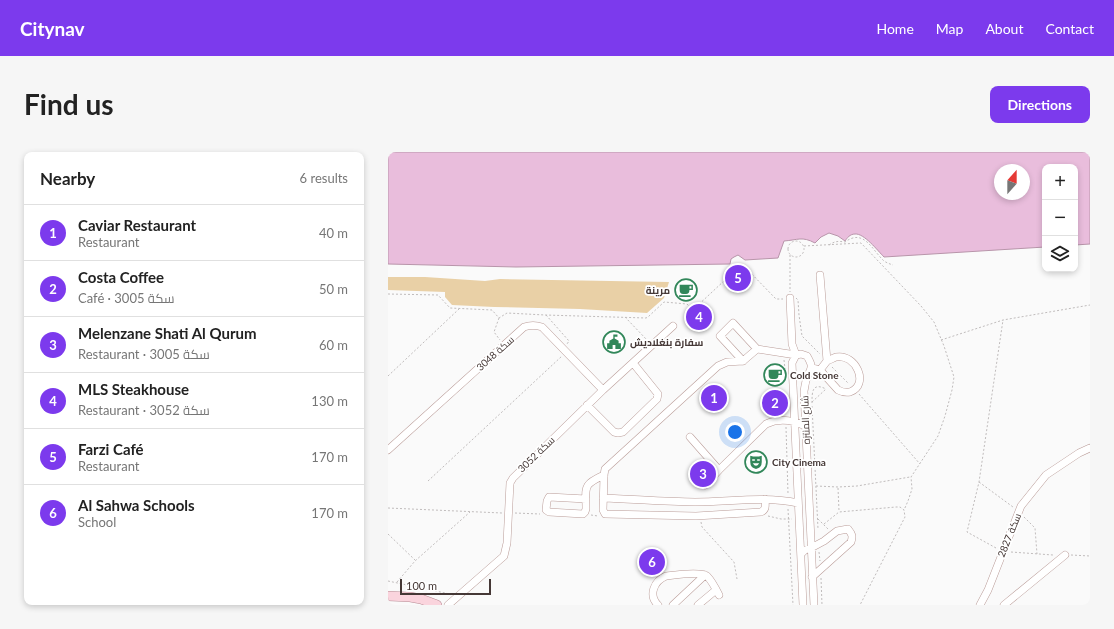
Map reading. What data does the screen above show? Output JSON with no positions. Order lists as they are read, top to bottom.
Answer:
{
  "streets": {
    "street": [
      "سكة 3048",
      "شارع المنتزه",
      "سكة 3052",
      "سكة 2827"
    ]
  },
  "crossings": [
    ["سكة 3048", "سكة 3052"]
  ],
  "places": {
    "cafe": ["مرينة", "Cold Stone"],
    "public building": ["سفارة بنغلاديش"],
    "theatre": ["City Cinema"]
  },
  "scale_bar": "100 m",
  "north": "top",
  "page": {
    "header": "Citynav",
    "nav": [
      "Home",
      "Map",
      "About",
      "Contact"
    ],
    "buttons": "Directions",
    "title": "Find us",
    "heading": ["Nearby", "6 results"],
    "map_buttons": ["+", "−"],
    "list": [
      {
        "mark": "1",
        "name": "Caviar Restaurant",
        "note": "Restaurant",
        "value": "40 m"
      },
      {
        "mark": "2",
        "name": "Costa Coffee",
        "note": "Café · سكة 3005",
        "value": "50 m"
      },
      {
        "mark": "3",
        "name": "Melenzane Shati Al Qurum",
        "note": "Restaurant · سكة 3005",
        "value": "60 m"
      },
      {
        "mark": "4",
        "name": "MLS Steakhouse",
        "note": "Restaurant · سكة 3052",
        "value": "130 m"
      },
      {
        "mark": "5",
        "name": "Farzi Café",
        "note": "Restaurant",
        "value": "170 m"
      },
      {
        "mark": "6",
        "name": "Al Sahwa Schools",
        "note": "School",
        "value": "170 m"
      }
    ],
    "pins": [
      "5",
      "4",
      "1",
      "2",
      "3",
      "6"
    ],
    "scale": "100 m"
  }
}
